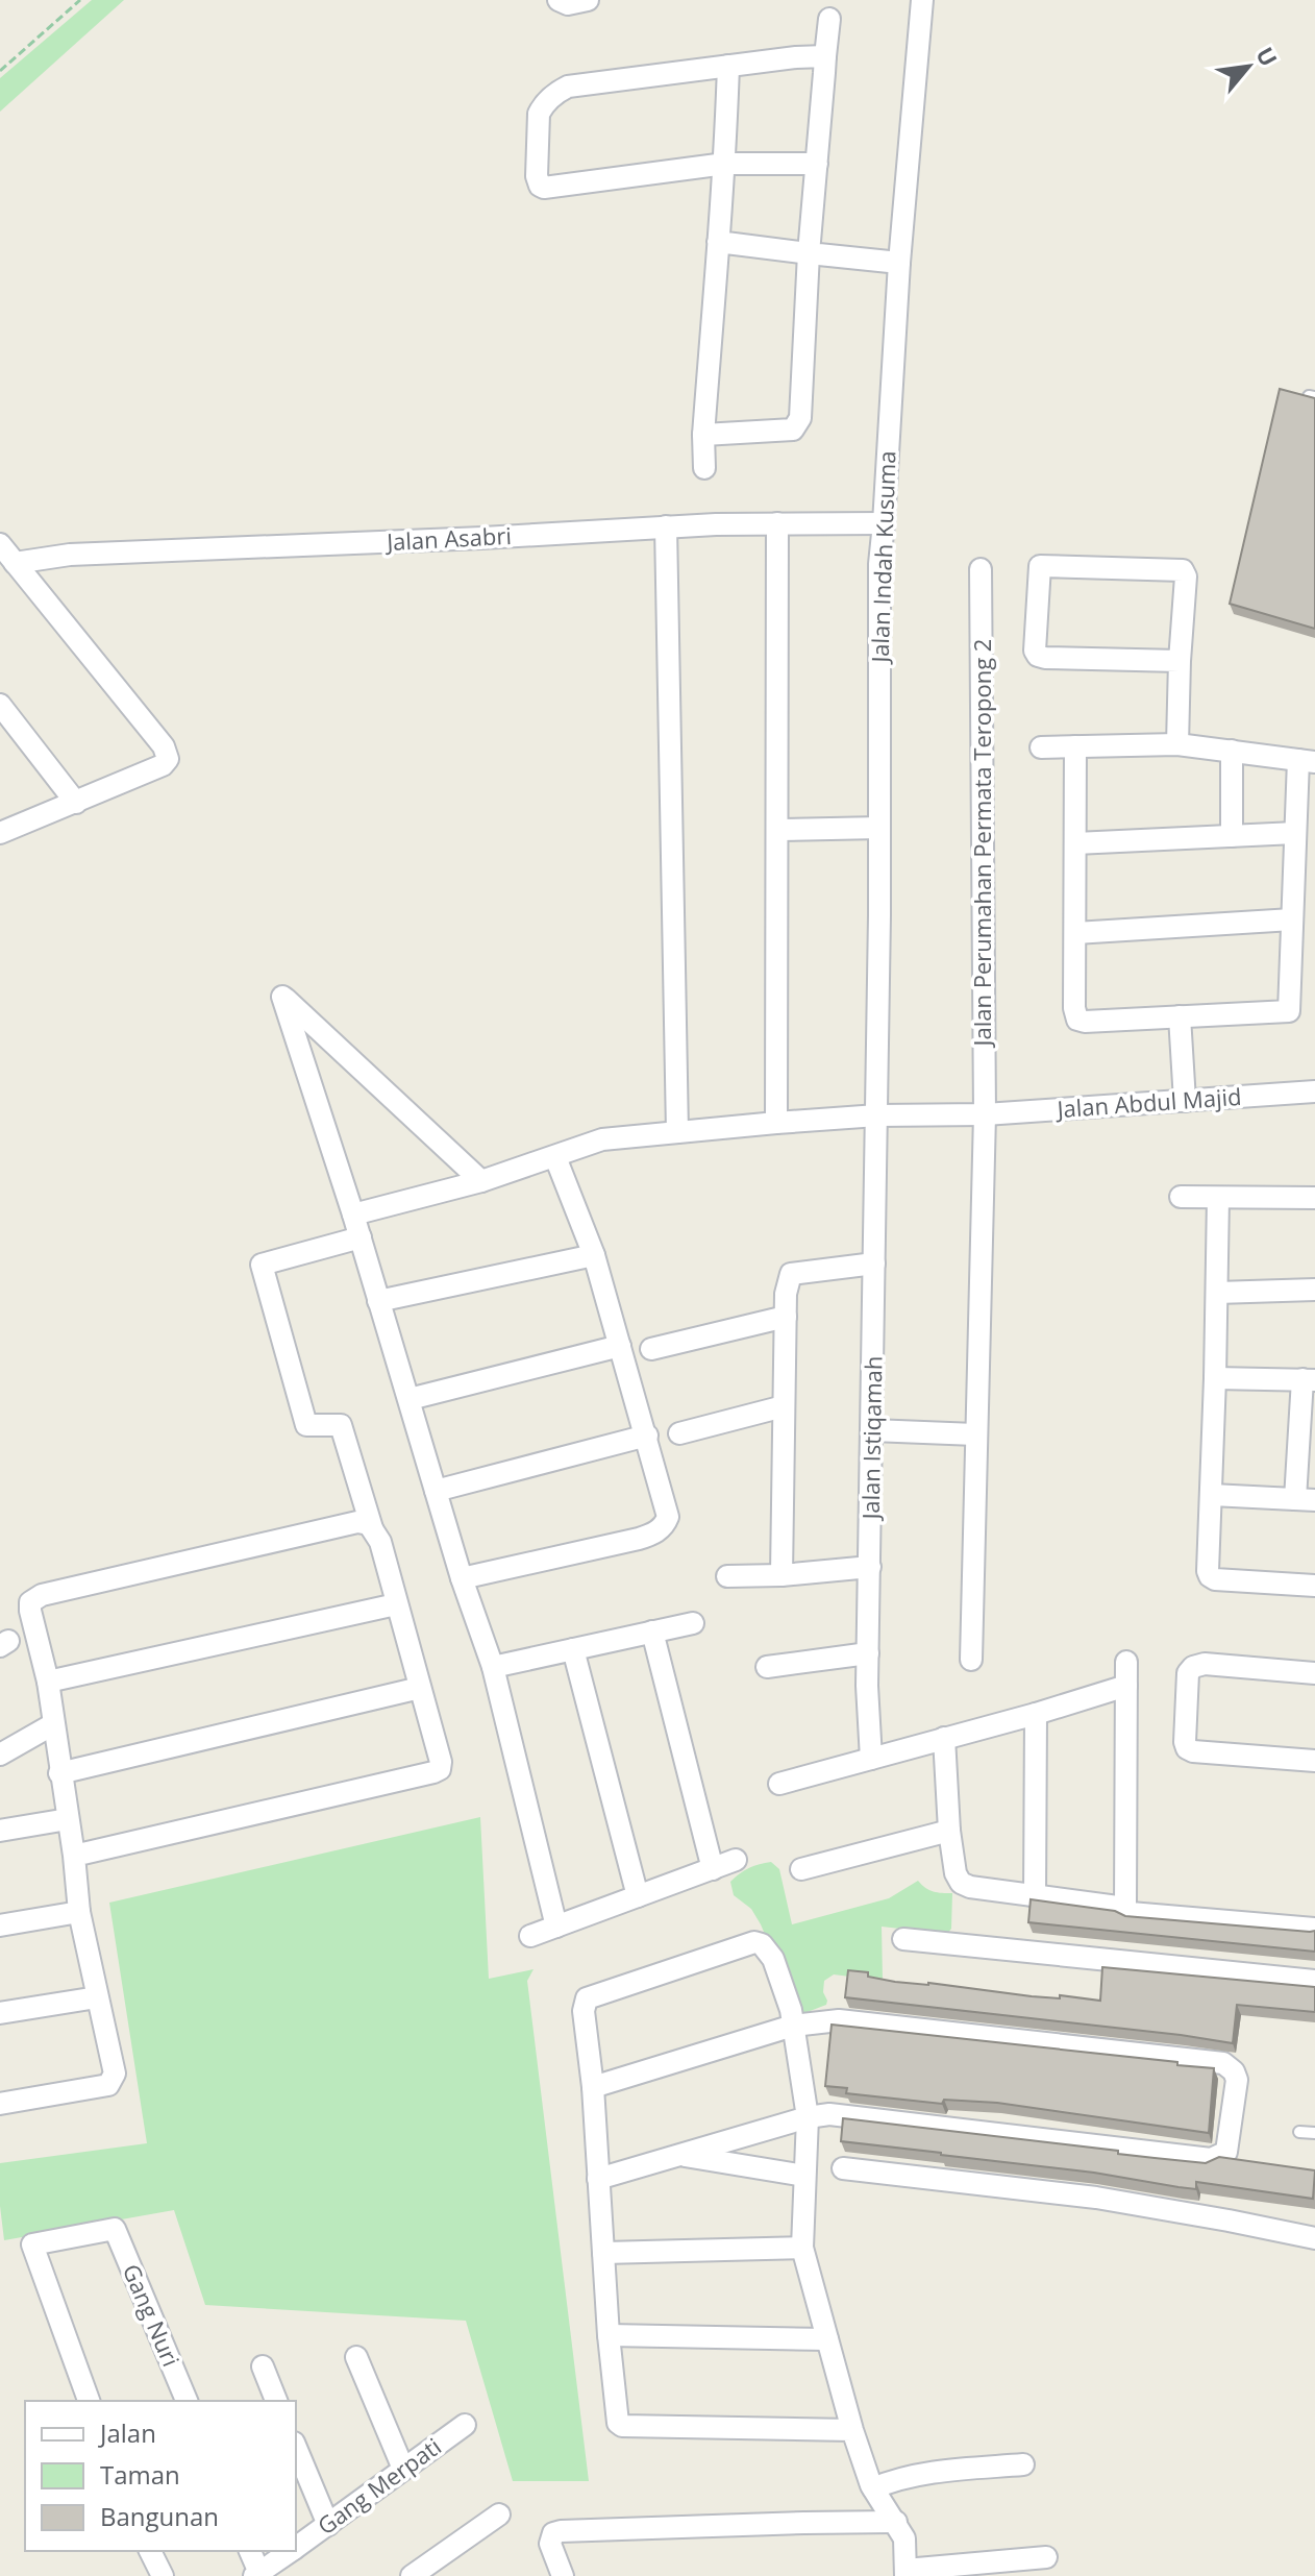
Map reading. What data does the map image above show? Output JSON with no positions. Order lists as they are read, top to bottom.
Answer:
{
  "streets": {
    "street": [
      "Jalan Asabri",
      "Jalan Indah Kusuma",
      "Jalan Perumahan Permata Teropong 2",
      "Jalan Abdul Majid",
      "Jalan Istiqamah",
      "Gang Nuri",
      "Gang Merpati"
    ]
  },
  "crossings": [
    ["Jalan Asabri", "Jalan Indah Kusuma"],
    ["Jalan Indah Kusuma", "Jalan Abdul Majid"],
    ["Jalan Indah Kusuma", "Jalan Istiqamah"],
    ["Jalan Perumahan Permata Teropong 2", "Jalan Abdul Majid"],
    ["Jalan Abdul Majid", "Jalan Istiqamah"]
  ],
  "legend": ["Jalan", "Taman", "Bangunan"],
  "north": "top right"
}
